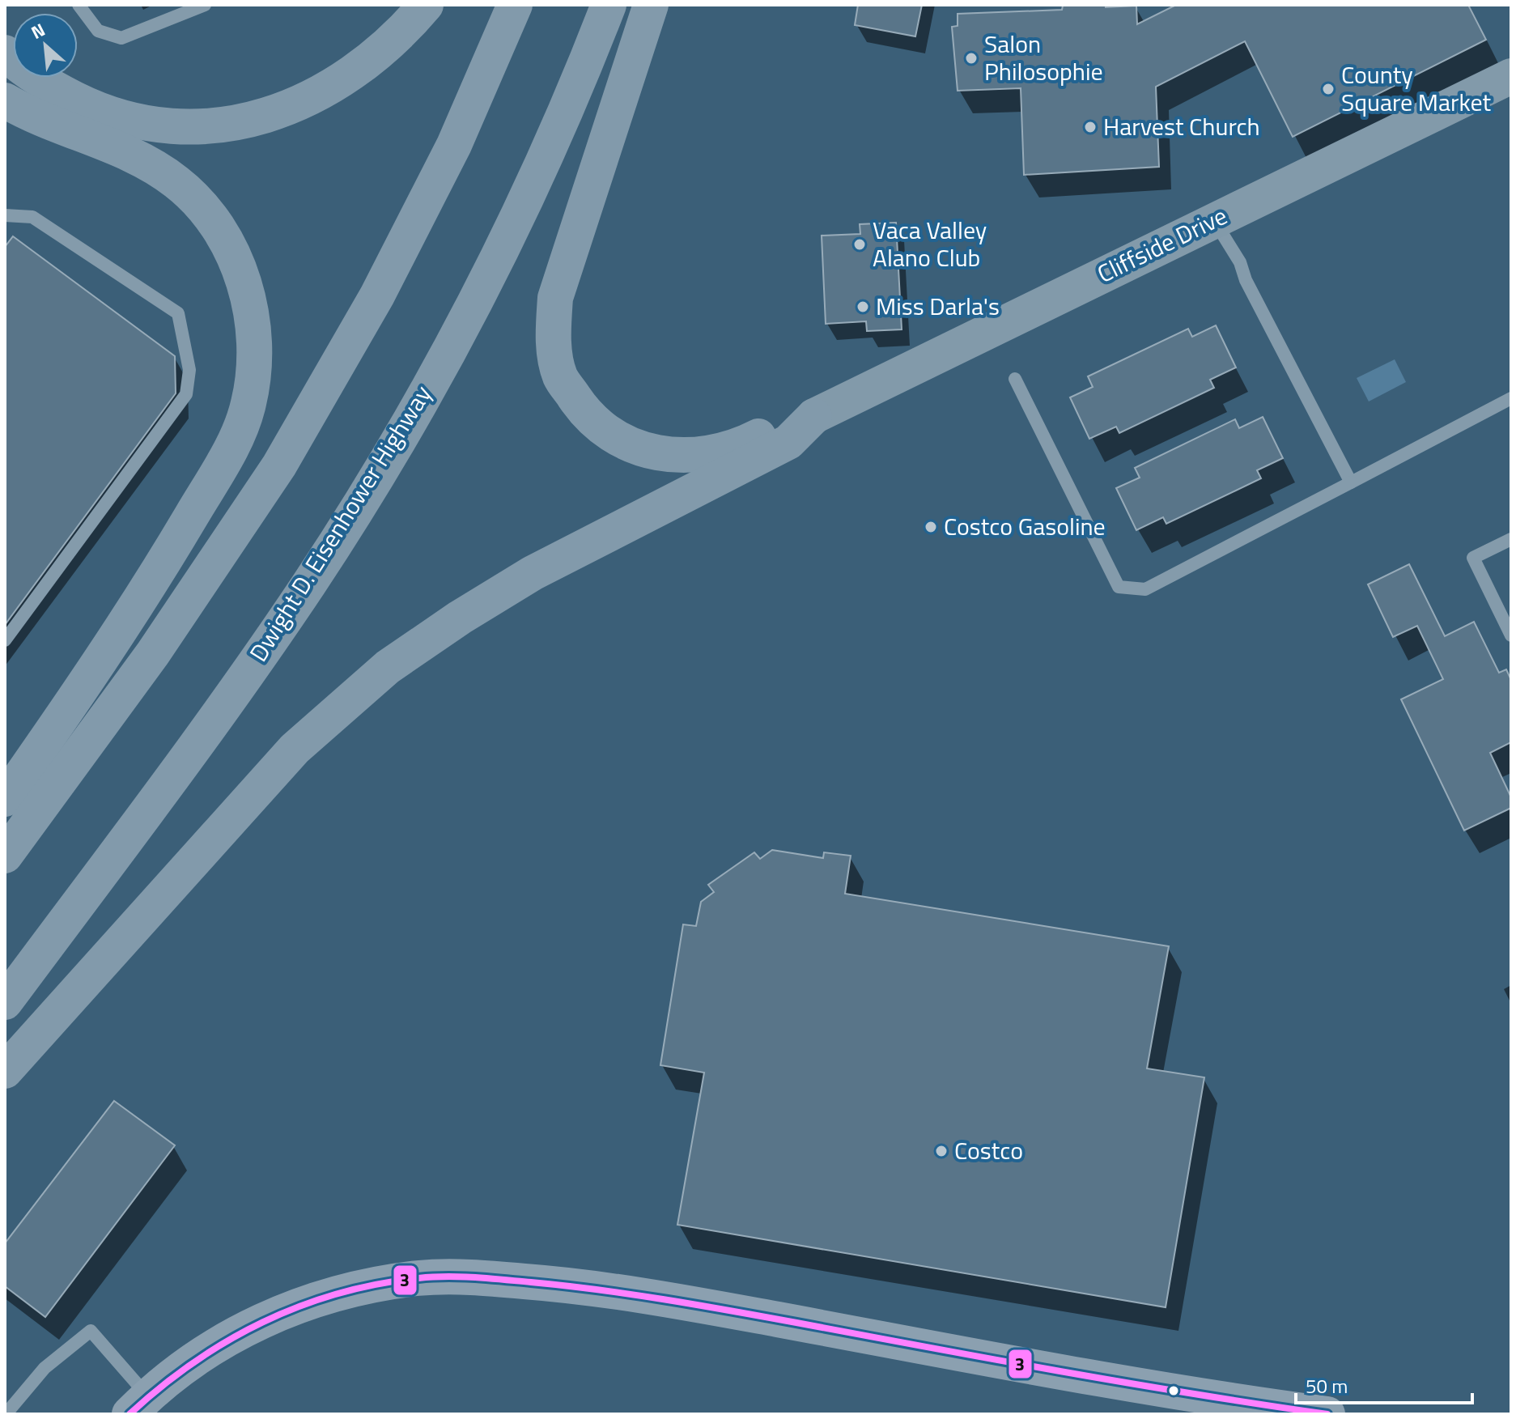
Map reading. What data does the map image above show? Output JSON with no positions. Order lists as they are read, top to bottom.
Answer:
{
  "streets": {
    "highway": ["Dwight D. Eisenhower Highway"],
    "main road": ["Cliffside Drive"]
  },
  "places": [
    "Salon Philosophie",
    "County Square Market",
    "Harvest Church",
    "Vaca Valley Alano Club",
    "Miss Darla's",
    "Costco Gasoline",
    "Costco"
  ],
  "lines": ["transit line 3"],
  "scale_bar": "50 m",
  "north": "top left"
}
